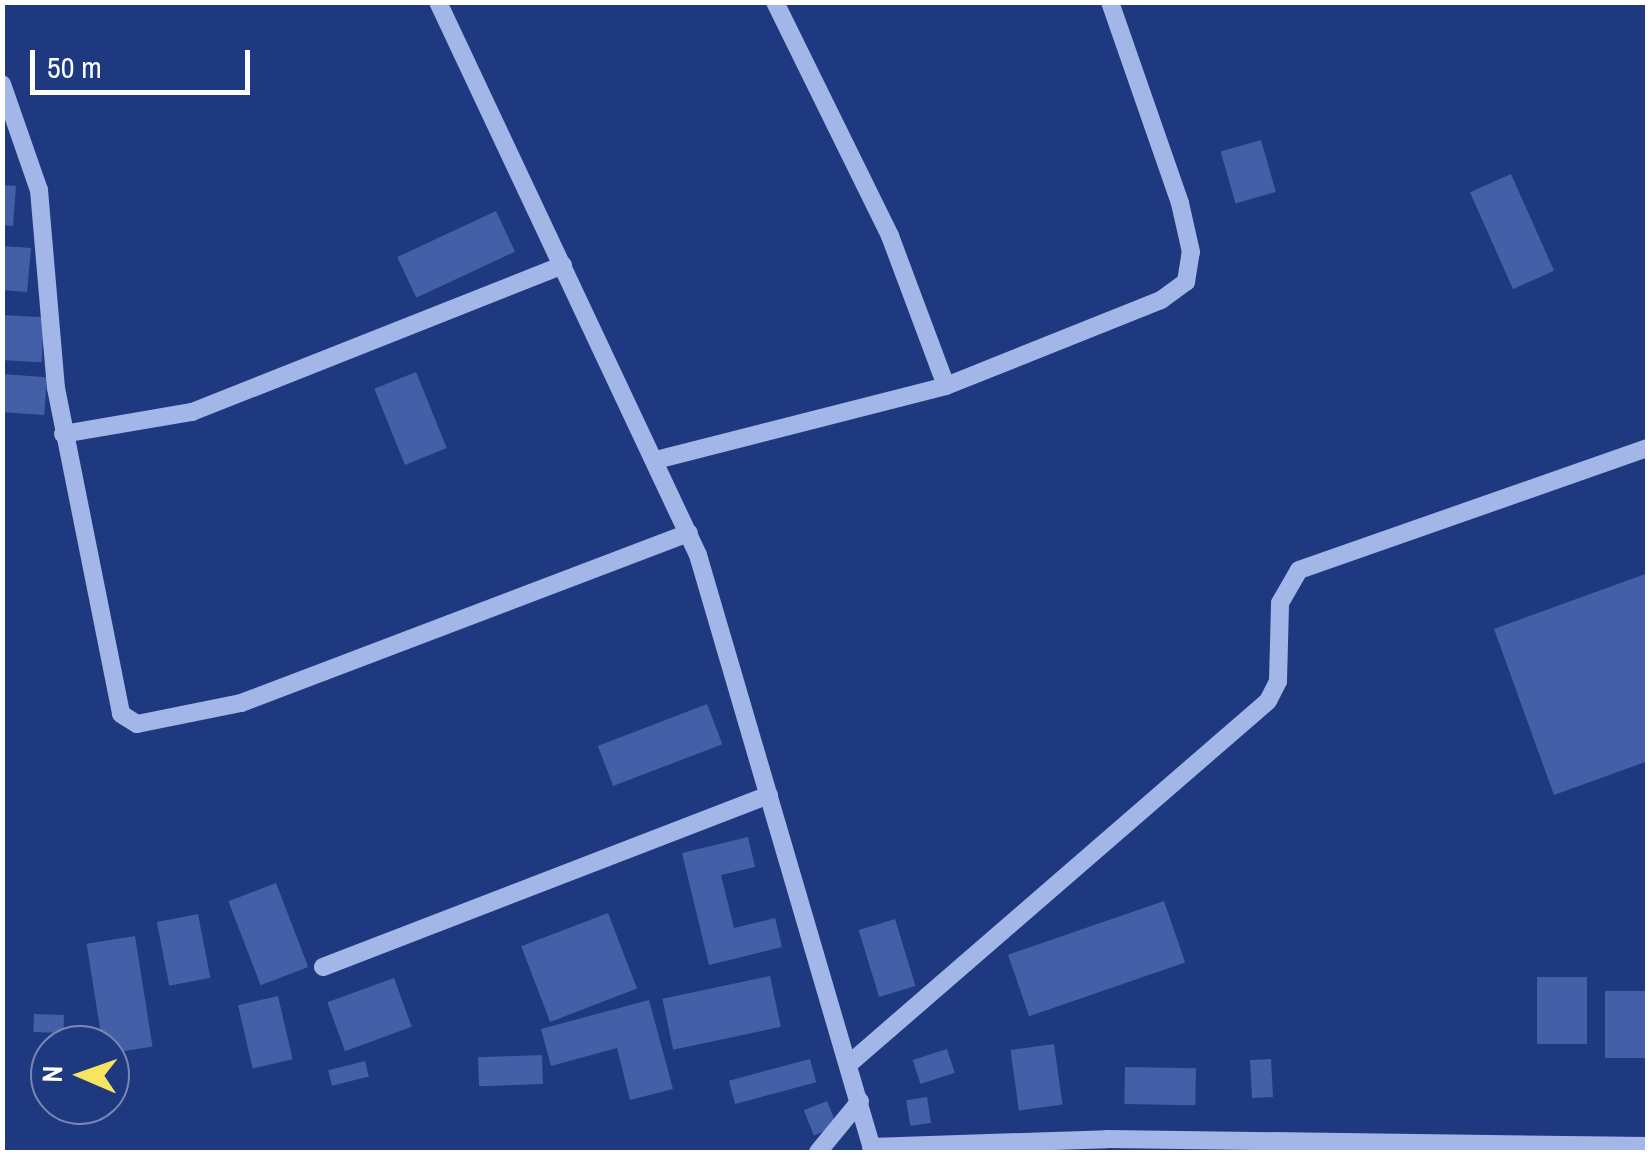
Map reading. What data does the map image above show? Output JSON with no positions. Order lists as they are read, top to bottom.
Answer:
{
  "scale_bar": "50 m",
  "north": "left"
}
